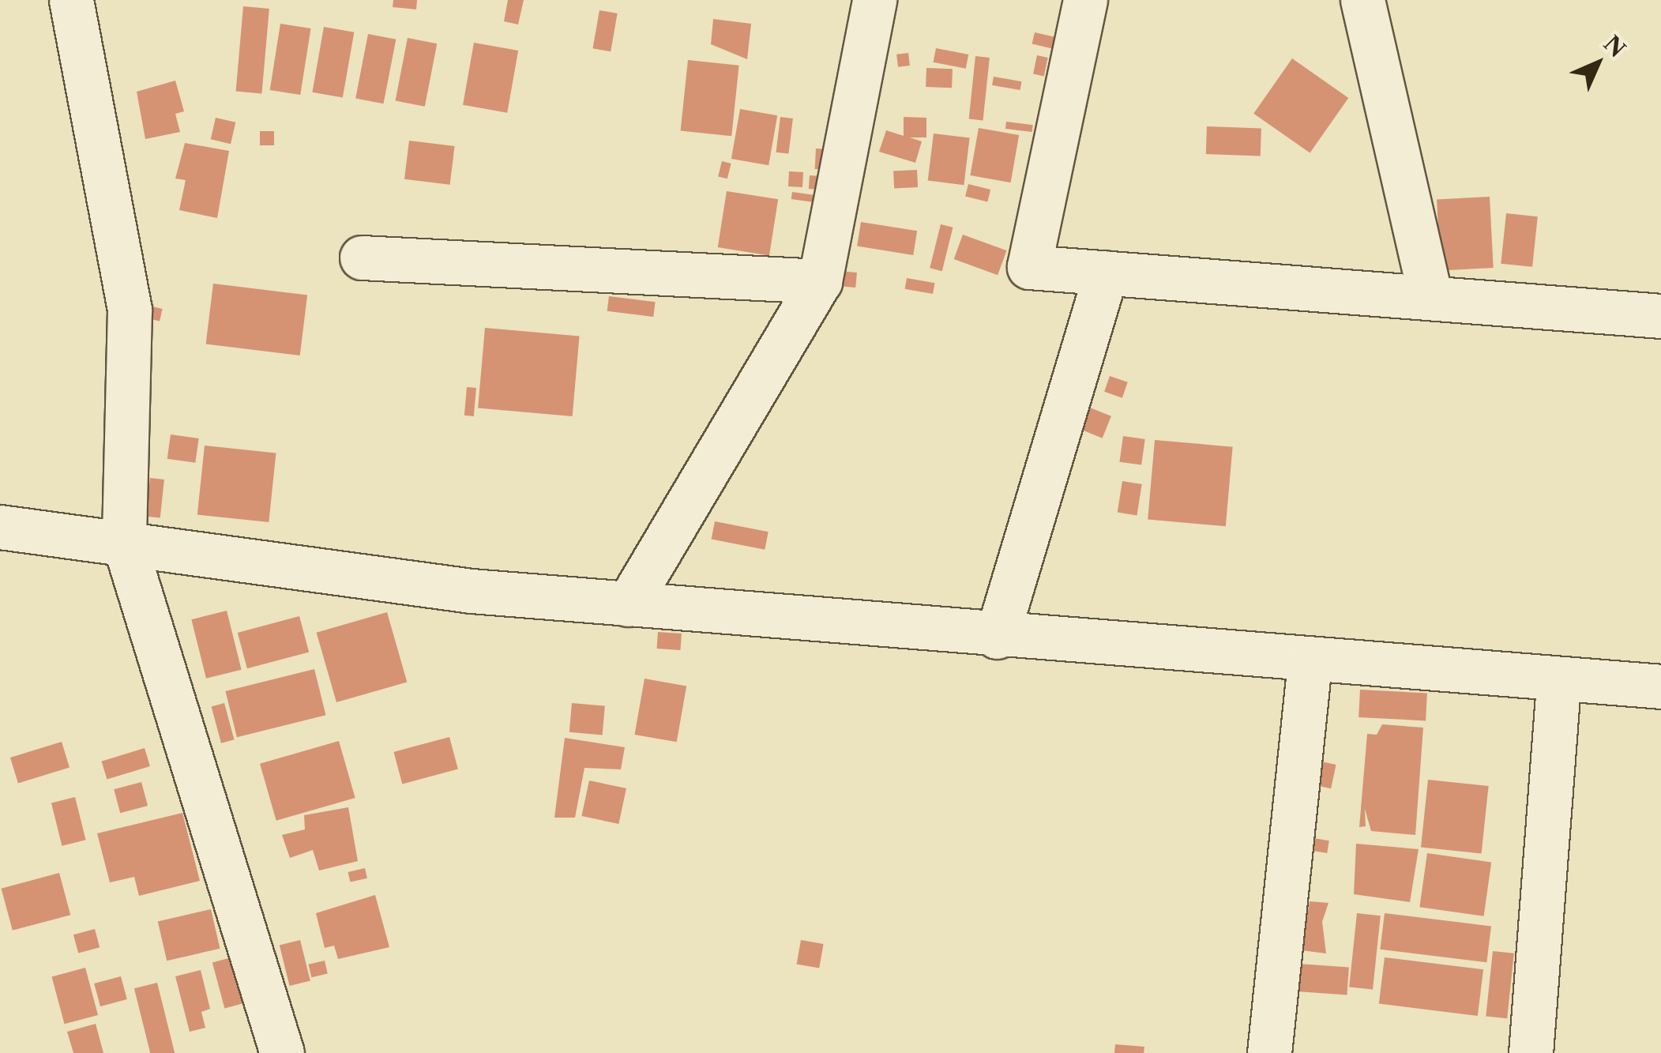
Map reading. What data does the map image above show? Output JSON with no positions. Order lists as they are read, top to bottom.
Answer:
{
  "north": "top right"
}
